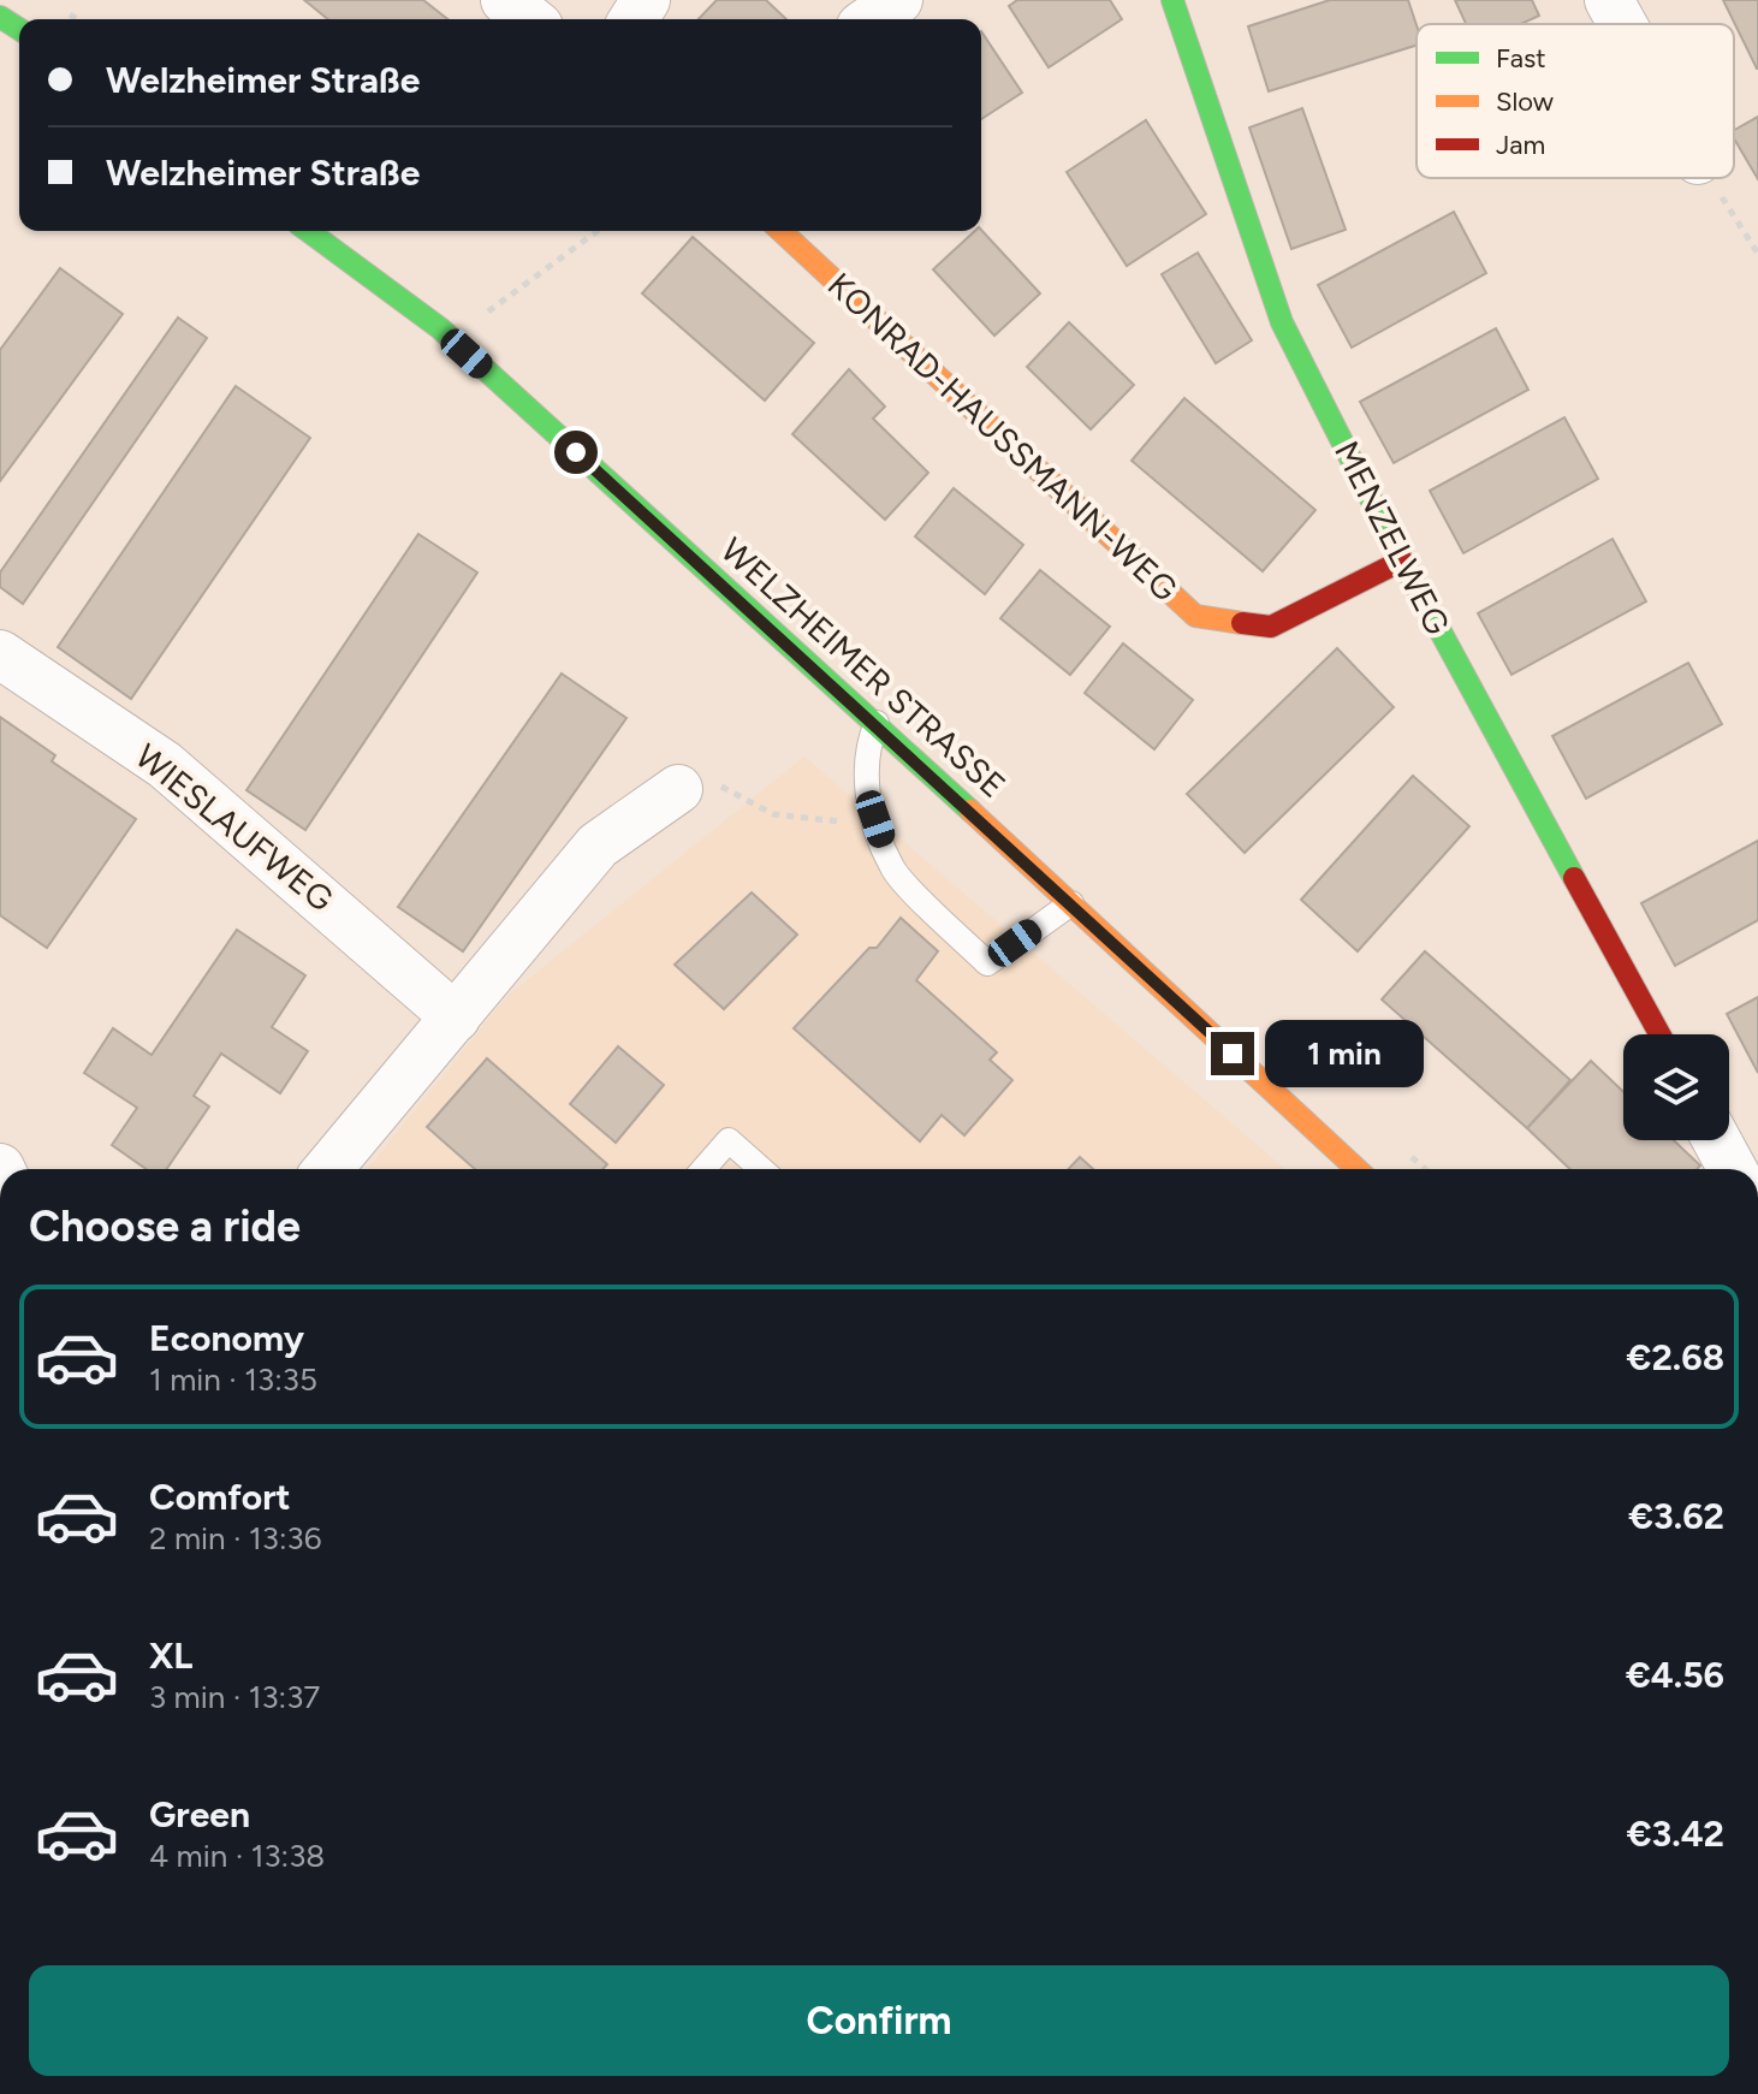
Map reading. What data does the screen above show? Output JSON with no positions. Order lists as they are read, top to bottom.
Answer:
{
  "streets": {
    "street": [
      "KONRAD-HAUSSMANN-WEG",
      "MENZELWEG",
      "WELZHEIMER STRASSE",
      "WIESLAUFWEG"
    ]
  },
  "crossings": [
    ["KONRAD-HAUSSMANN-WEG", "MENZELWEG"]
  ],
  "legend": ["Fast", "Slow", "Jam"],
  "page": {
    "banner": ["Welzheimer Straße", "Welzheimer Straße"],
    "bubble": "1 min",
    "heading": "Choose a ride",
    "list": [
      {
        "name": "Economy",
        "note": "1 min · 13:35",
        "value": "€2.68"
      },
      {
        "name": "Comfort",
        "note": "2 min · 13:36",
        "value": "€3.62"
      },
      {
        "name": "XL",
        "note": "3 min · 13:37",
        "value": "€4.56"
      },
      {
        "name": "Green",
        "note": "4 min · 13:38",
        "value": "€3.42"
      }
    ],
    "buttons": "Confirm"
  }
}
